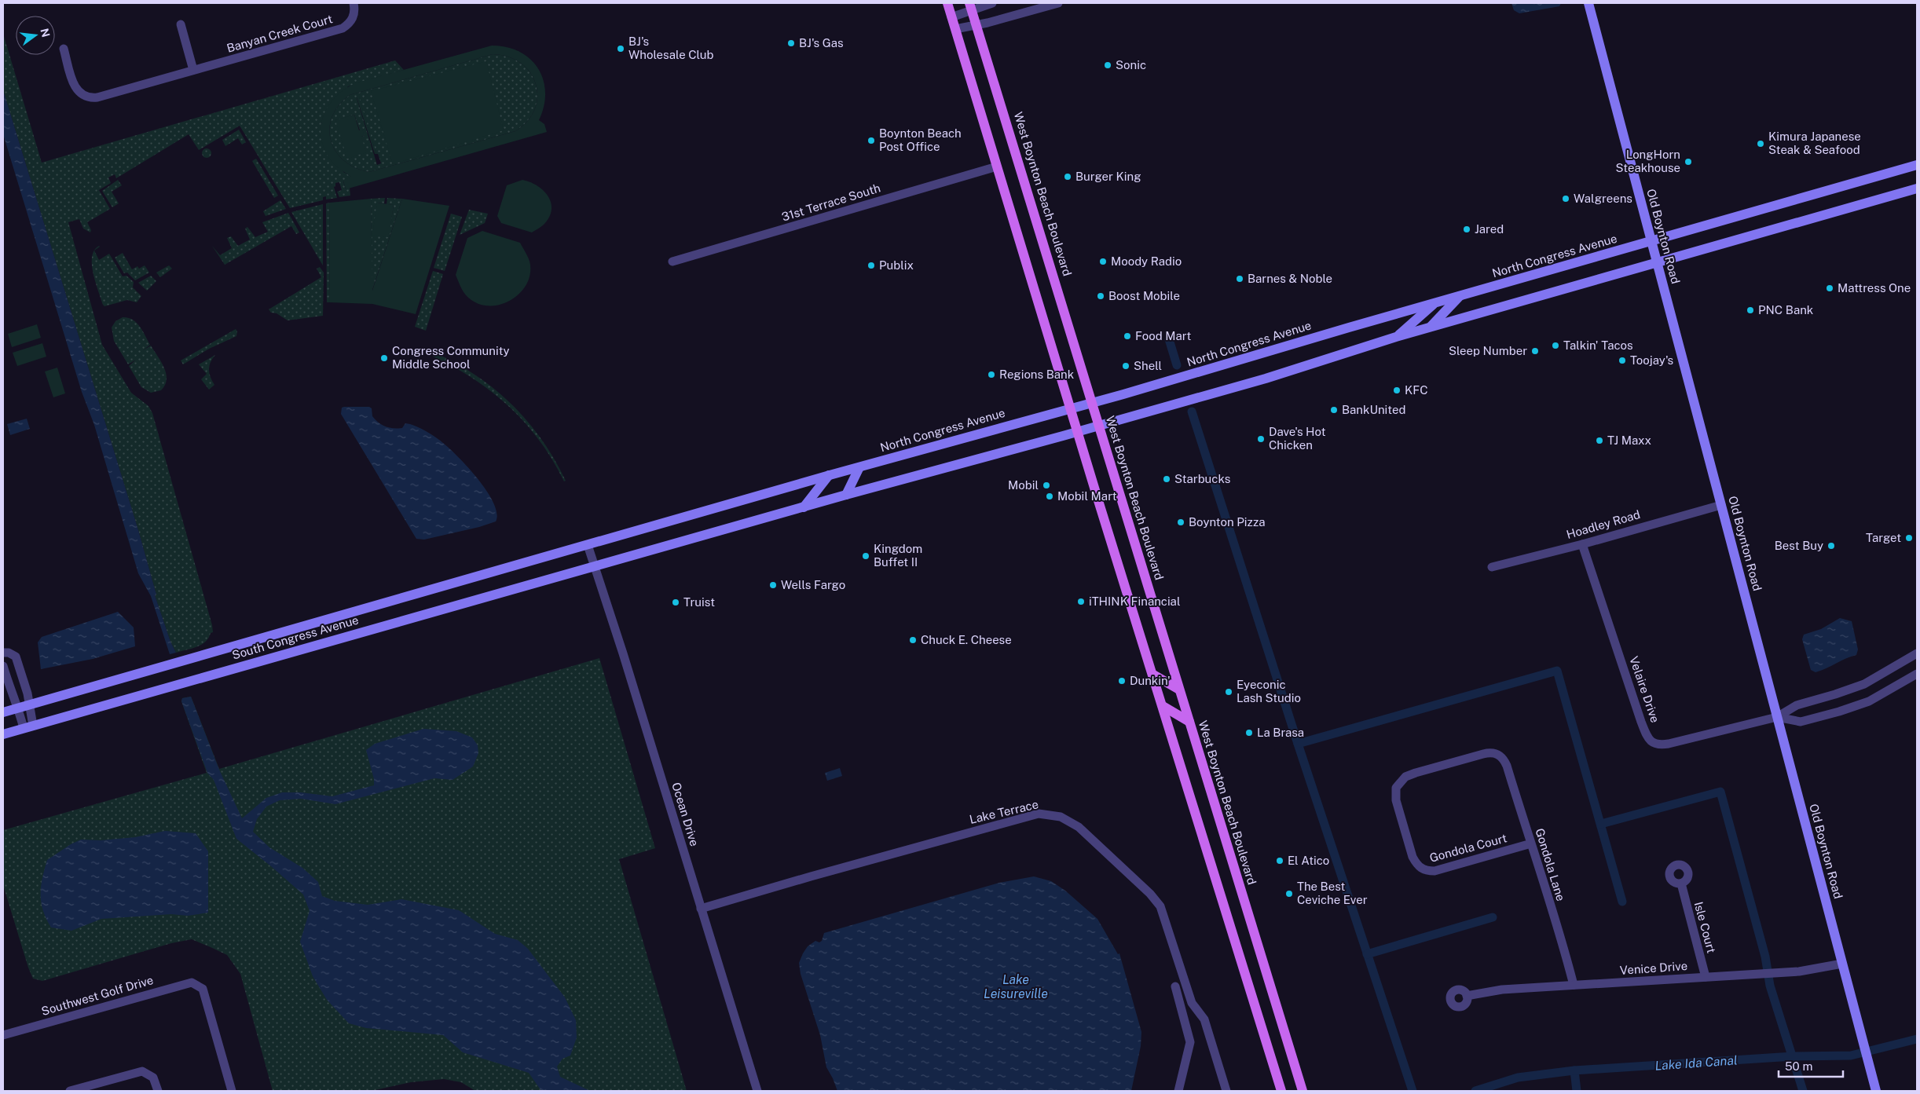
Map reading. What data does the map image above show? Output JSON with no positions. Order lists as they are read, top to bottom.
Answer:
{
  "streets": {
    "main road": [
      "West Boynton Beach Boulevard",
      "Old Boynton Road",
      "North Congress Avenue",
      "South Congress Avenue"
    ],
    "street": [
      "Banyan Creek Court",
      "31st Terrace South",
      "Hoadley Road",
      "Velaire Drive",
      "Lake Terrace",
      "Ocean Drive",
      "Gondola Court",
      "Gondola Lane",
      "Isle Court",
      "Venice Drive",
      "Southwest Golf Drive"
    ]
  },
  "crossings": [
    ["West Boynton Beach Boulevard", "North Congress Avenue"],
    ["Old Boynton Road", "North Congress Avenue"],
    ["Old Boynton Road", "Hoadley Road"],
    ["Old Boynton Road", "Velaire Drive"],
    ["Old Boynton Road", "Venice Drive"],
    ["North Congress Avenue", "South Congress Avenue"],
    ["North Congress Avenue", "Ocean Drive"],
    ["Hoadley Road", "Velaire Drive"],
    ["South Congress Avenue", "Ocean Drive"],
    ["Lake Terrace", "Ocean Drive"],
    ["Gondola Court", "Gondola Lane"],
    ["Gondola Lane", "Venice Drive"],
    ["Isle Court", "Venice Drive"]
  ],
  "water": ["Lake Leisureville", "Lake Ida Canal"],
  "places": [
    "BJ's Gas",
    "BJ's Wholesale Club",
    "Sonic",
    "Boynton Beach Post Office",
    "Kimura Japanese Steak & Seafood",
    "LongHorn Steakhouse",
    "Burger King",
    "Walgreens",
    "Jared",
    "Moody Radio",
    "Publix",
    "Barnes & Noble",
    "Mattress One",
    "Boost Mobile",
    "PNC Bank",
    "Food Mart",
    "Talkin' Tacos",
    "Sleep Number",
    "Congress Community Middle School",
    "Toojay's",
    "Shell",
    "Regions Bank",
    "KFC",
    "BankUnited",
    "Dave's Hot Chicken",
    "TJ Maxx",
    "Starbucks",
    "Mobil",
    "Mobil Mart",
    "Boynton Pizza",
    "Target",
    "Best Buy",
    "Kingdom Buffet II",
    "Wells Fargo",
    "iTHINK Financial",
    "Truist",
    "Chuck E. Cheese",
    "Dunkin'",
    "Eyeconic Lash Studio",
    "La Brasa",
    "El Atico",
    "The Best Ceviche Ever"
  ],
  "scale_bar": "50 m",
  "north": "right"
}
